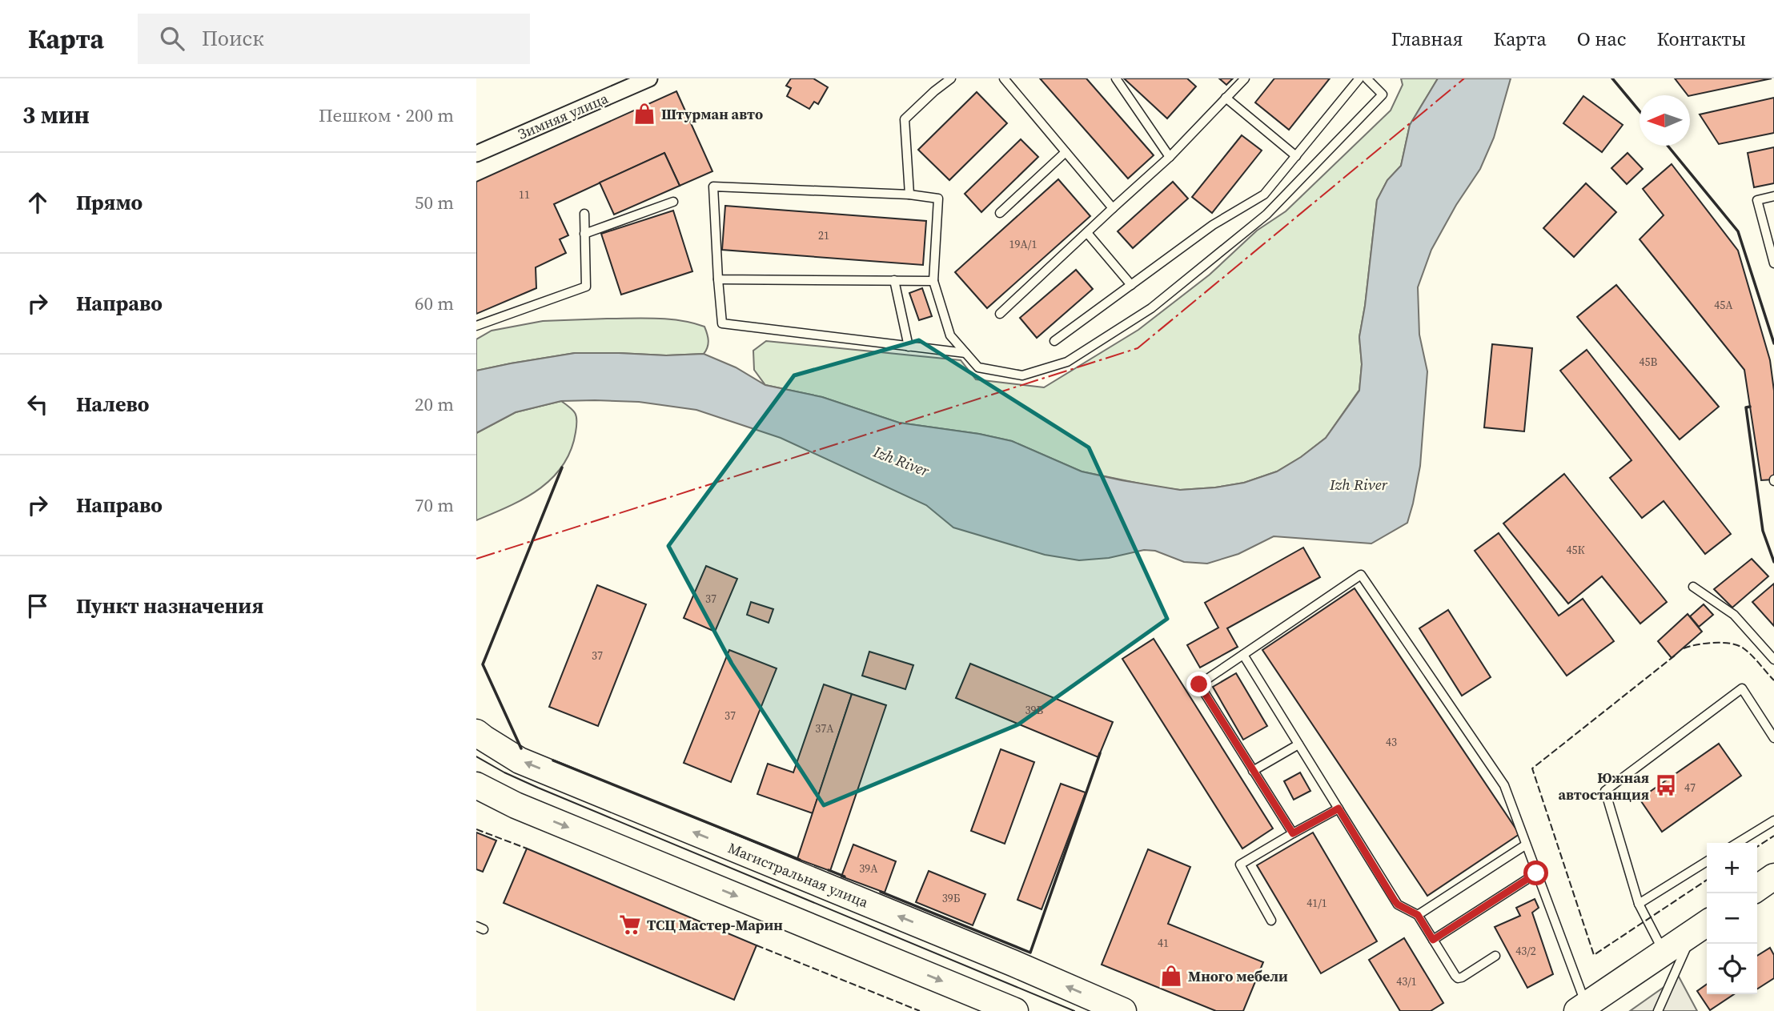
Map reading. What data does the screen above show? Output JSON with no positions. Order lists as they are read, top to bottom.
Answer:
{
  "streets": {
    "main road": ["Магистральная улица"],
    "street": ["Зимняя улица"]
  },
  "water": ["Izh River"],
  "places": {
    "shop": ["Штурман авто", "Много мебели"],
    "bus stop": ["Южная автостанция"],
    "supermarket": ["ТСЦ Мастер-Марин"]
  },
  "house_numbers": [
    "11",
    "21",
    "19А/1",
    "45А",
    "45В",
    "45К",
    "37",
    "37",
    "39В",
    "37",
    "37А",
    "43",
    "47",
    "39А",
    "39Б",
    "41/1",
    "41",
    "43/2",
    "43/1"
  ],
  "north": "left",
  "page": {
    "header": "Карта",
    "search": "Поиск",
    "nav": [
      "Главная",
      "Карта",
      "О нас",
      "Контакты"
    ],
    "heading": ["3 мин", "Пешком · 200 m"],
    "list": [
      ["Прямо", "50 m"],
      ["Направо", "60 m"],
      ["Налево", "20 m"],
      ["Направо", "70 m"],
      "Пункт назначения"
    ],
    "map_buttons": ["+", "−"]
  }
}
